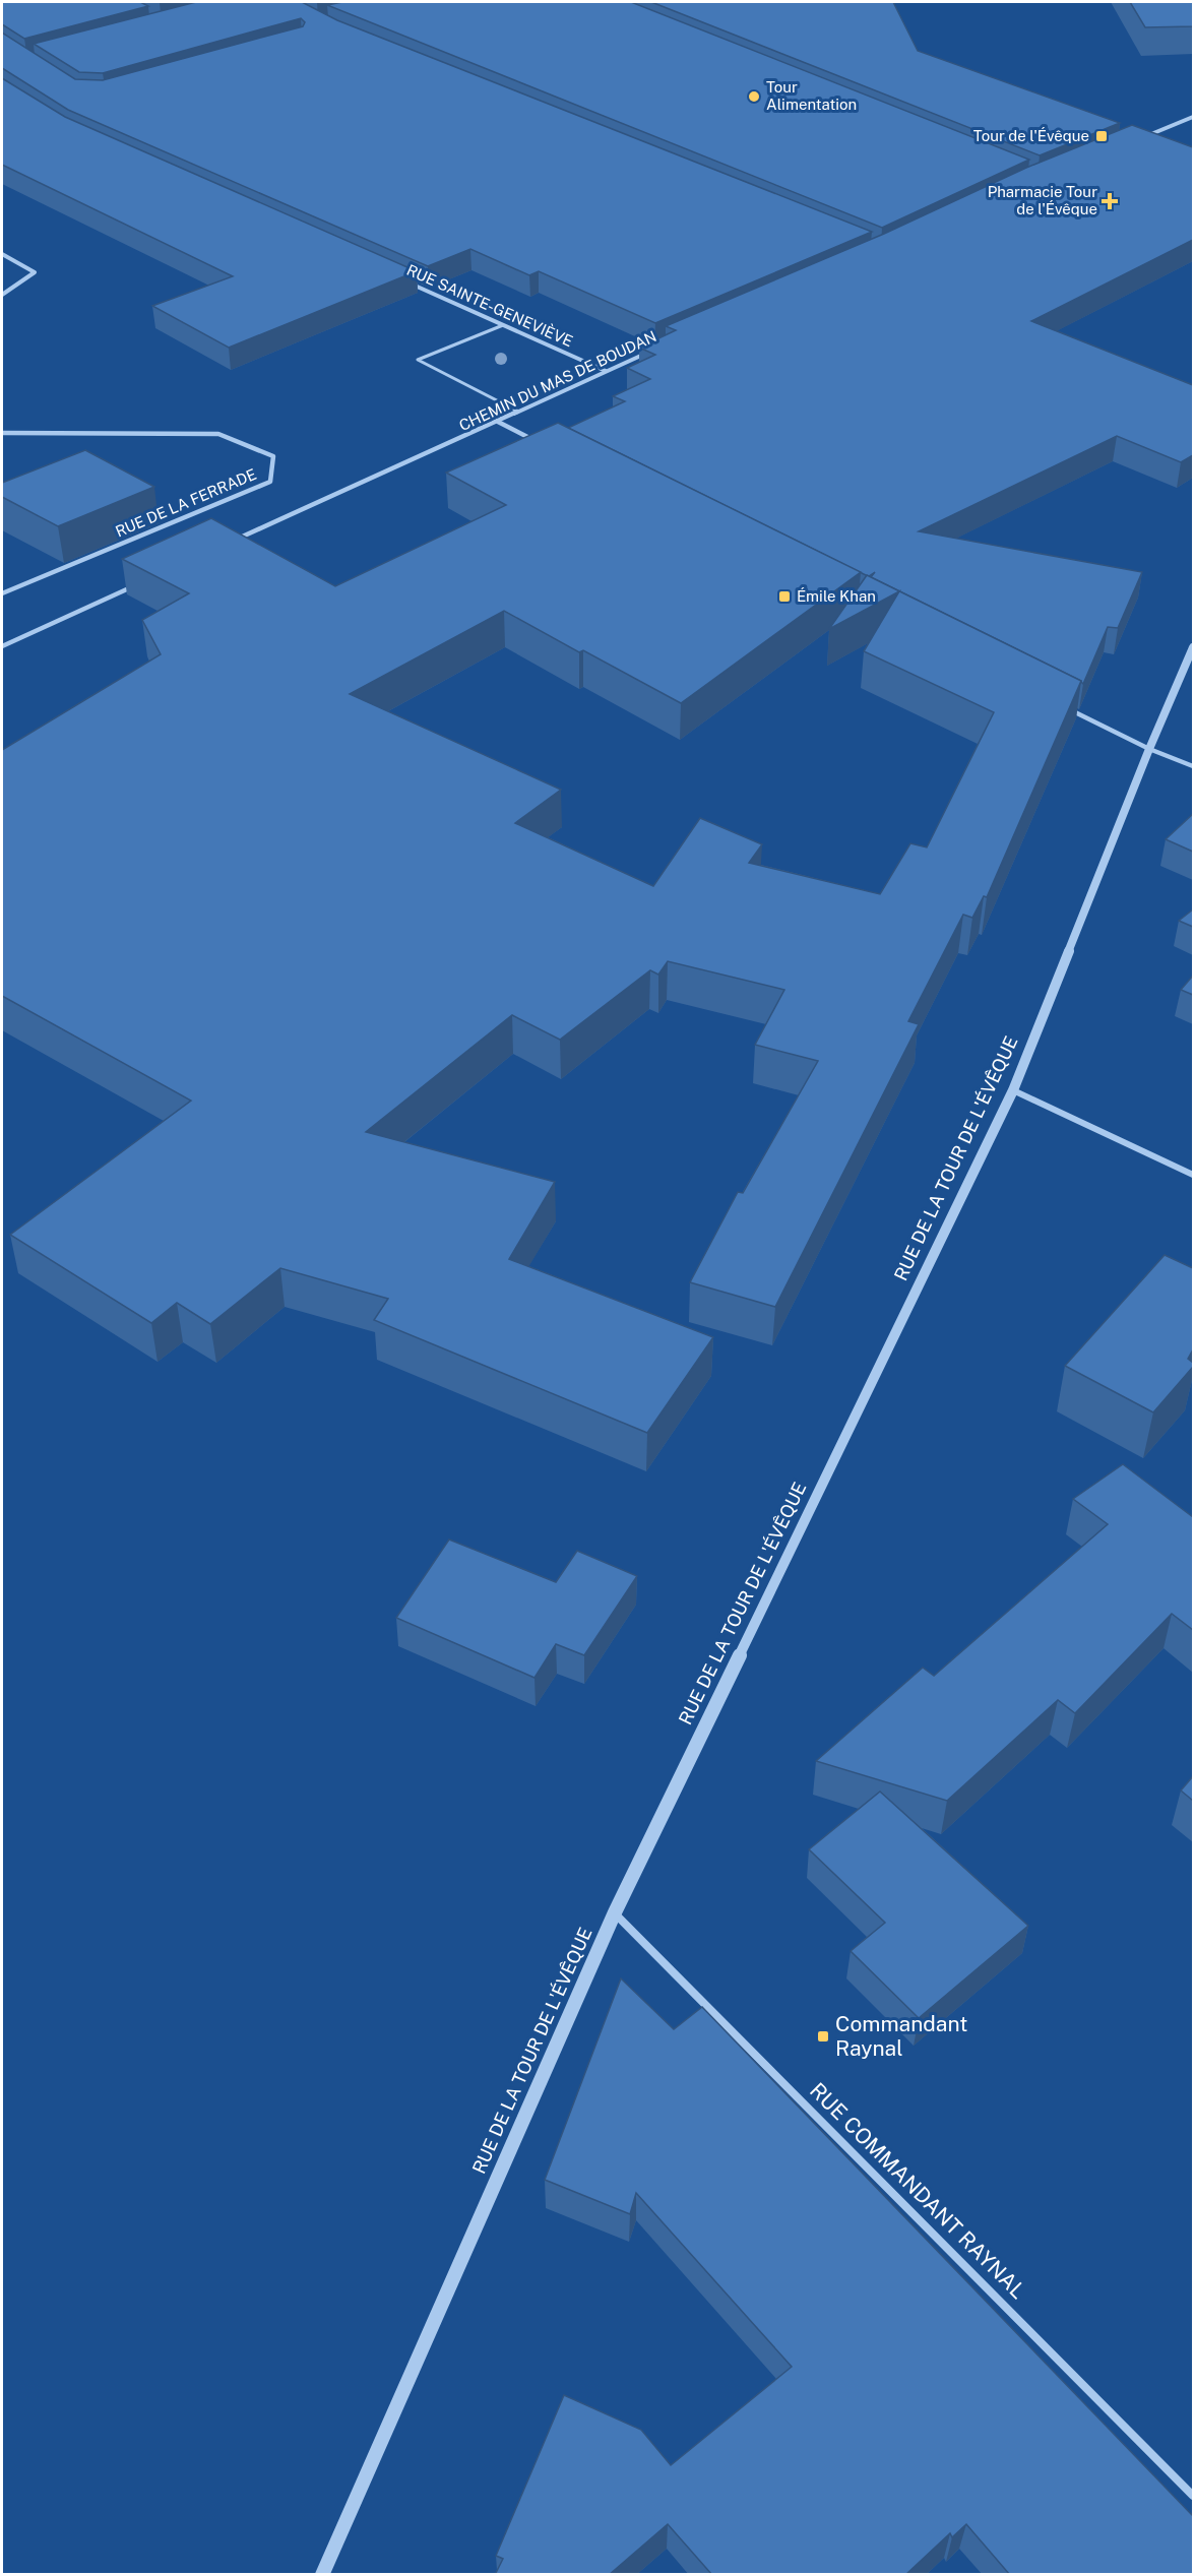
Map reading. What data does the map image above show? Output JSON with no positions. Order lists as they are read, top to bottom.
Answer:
{
  "streets": {
    "street": [
      "RUE SAINTE-GENEVIÈVE",
      "CHEMIN DU MAS DE BOUDAN",
      "RUE DE LA FERRADE",
      "RUE DE LA TOUR DE L'ÉVÊQUE",
      "RUE COMMANDANT RAYNAL"
    ]
  },
  "crossings": [
    ["RUE SAINTE-GENEVIÈVE", "CHEMIN DU MAS DE BOUDAN"],
    ["RUE DE LA TOUR DE L'ÉVÊQUE", "RUE COMMANDANT RAYNAL"]
  ],
  "places": {
    "other": ["Tour Alimentation"],
    "transit": ["Tour de l'Évêque", "Émile Khan", "Commandant Raynal"],
    "health": ["Pharmacie Tour de l'Évêque"]
  }
}
